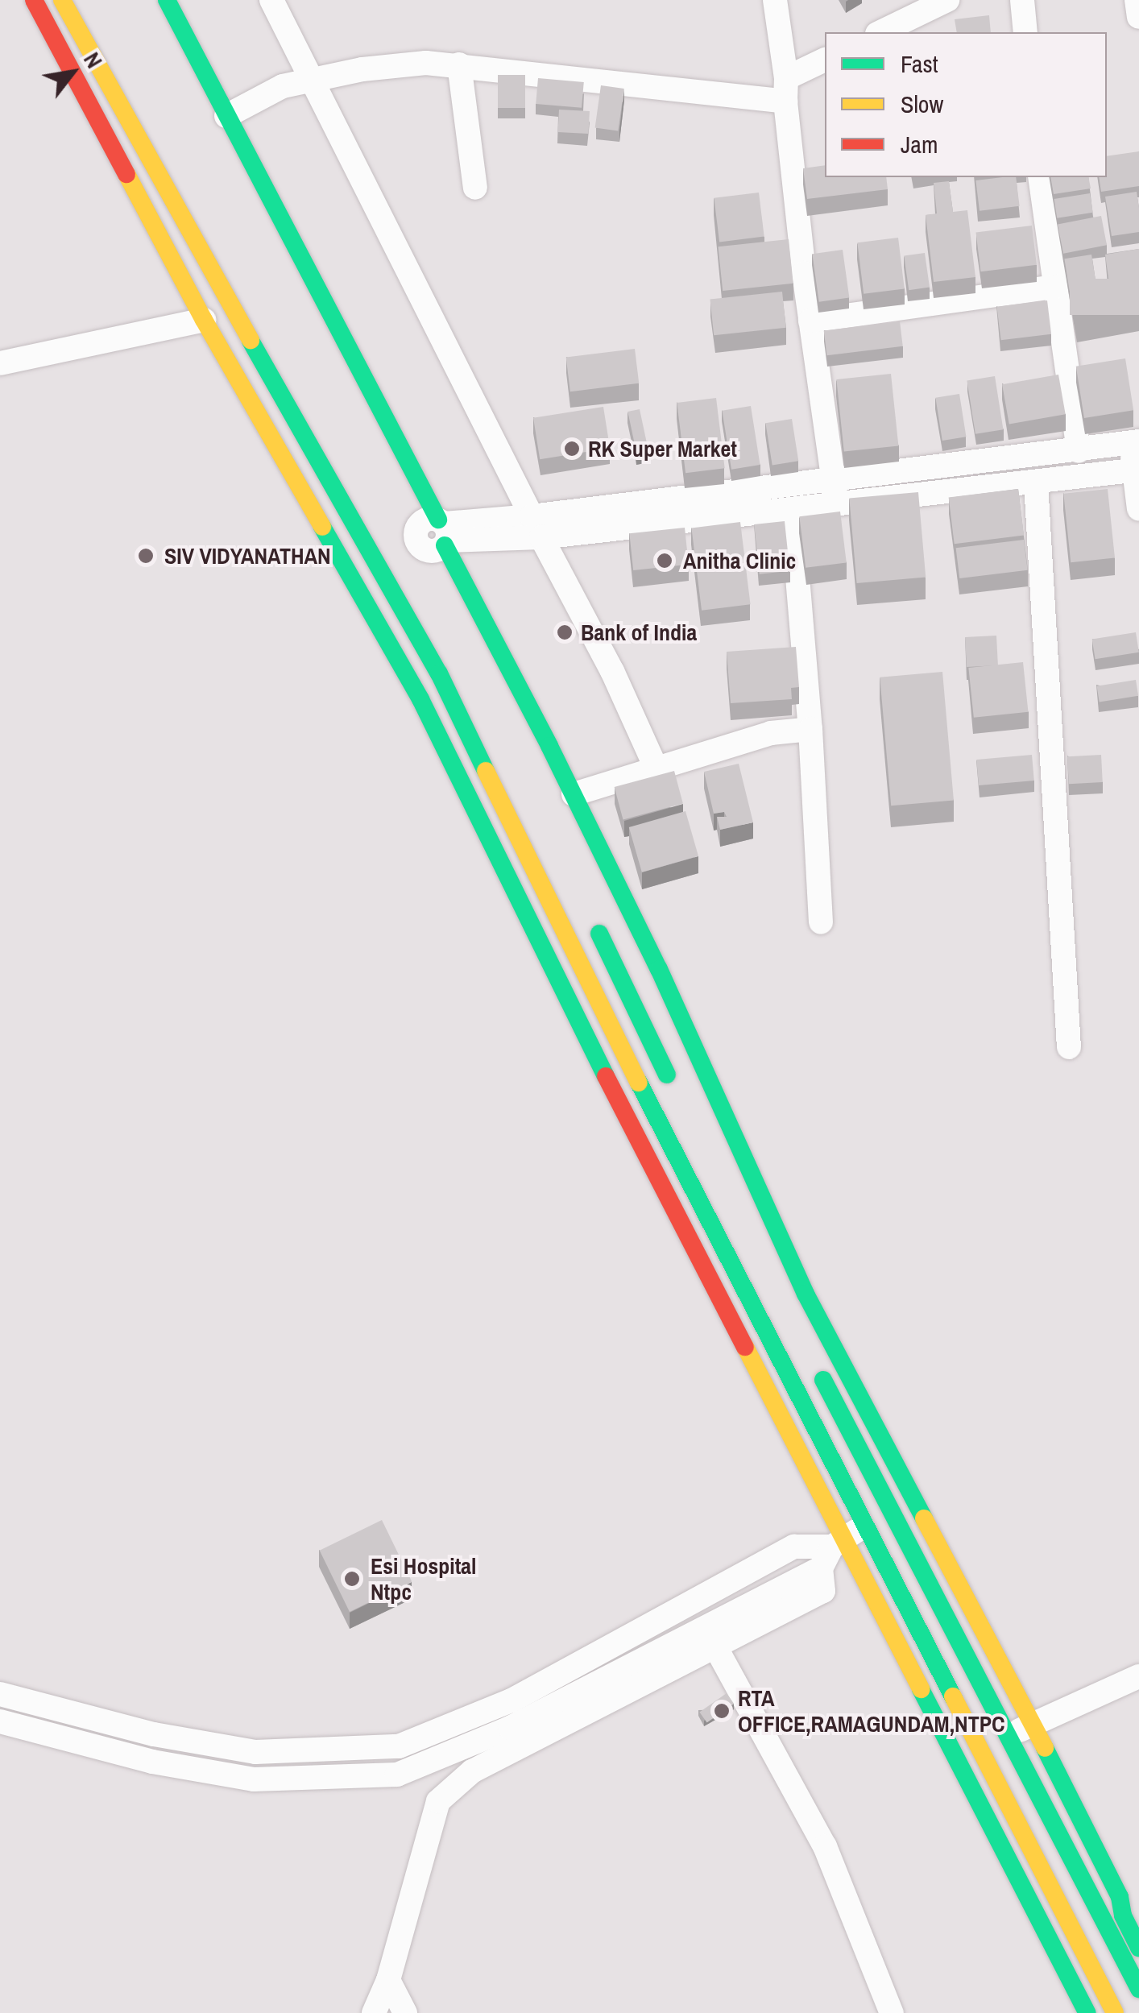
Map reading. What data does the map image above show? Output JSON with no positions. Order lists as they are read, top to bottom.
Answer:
{
  "places": [
    "RK Super Market",
    "SIV VIDYANATHAN",
    "Anitha Clinic",
    "Bank of India",
    "Esi Hospital Ntpc",
    "RTA OFFICE,RAMAGUNDAM,NTPC"
  ],
  "legend": ["Fast", "Slow", "Jam"],
  "north": "top right"
}
